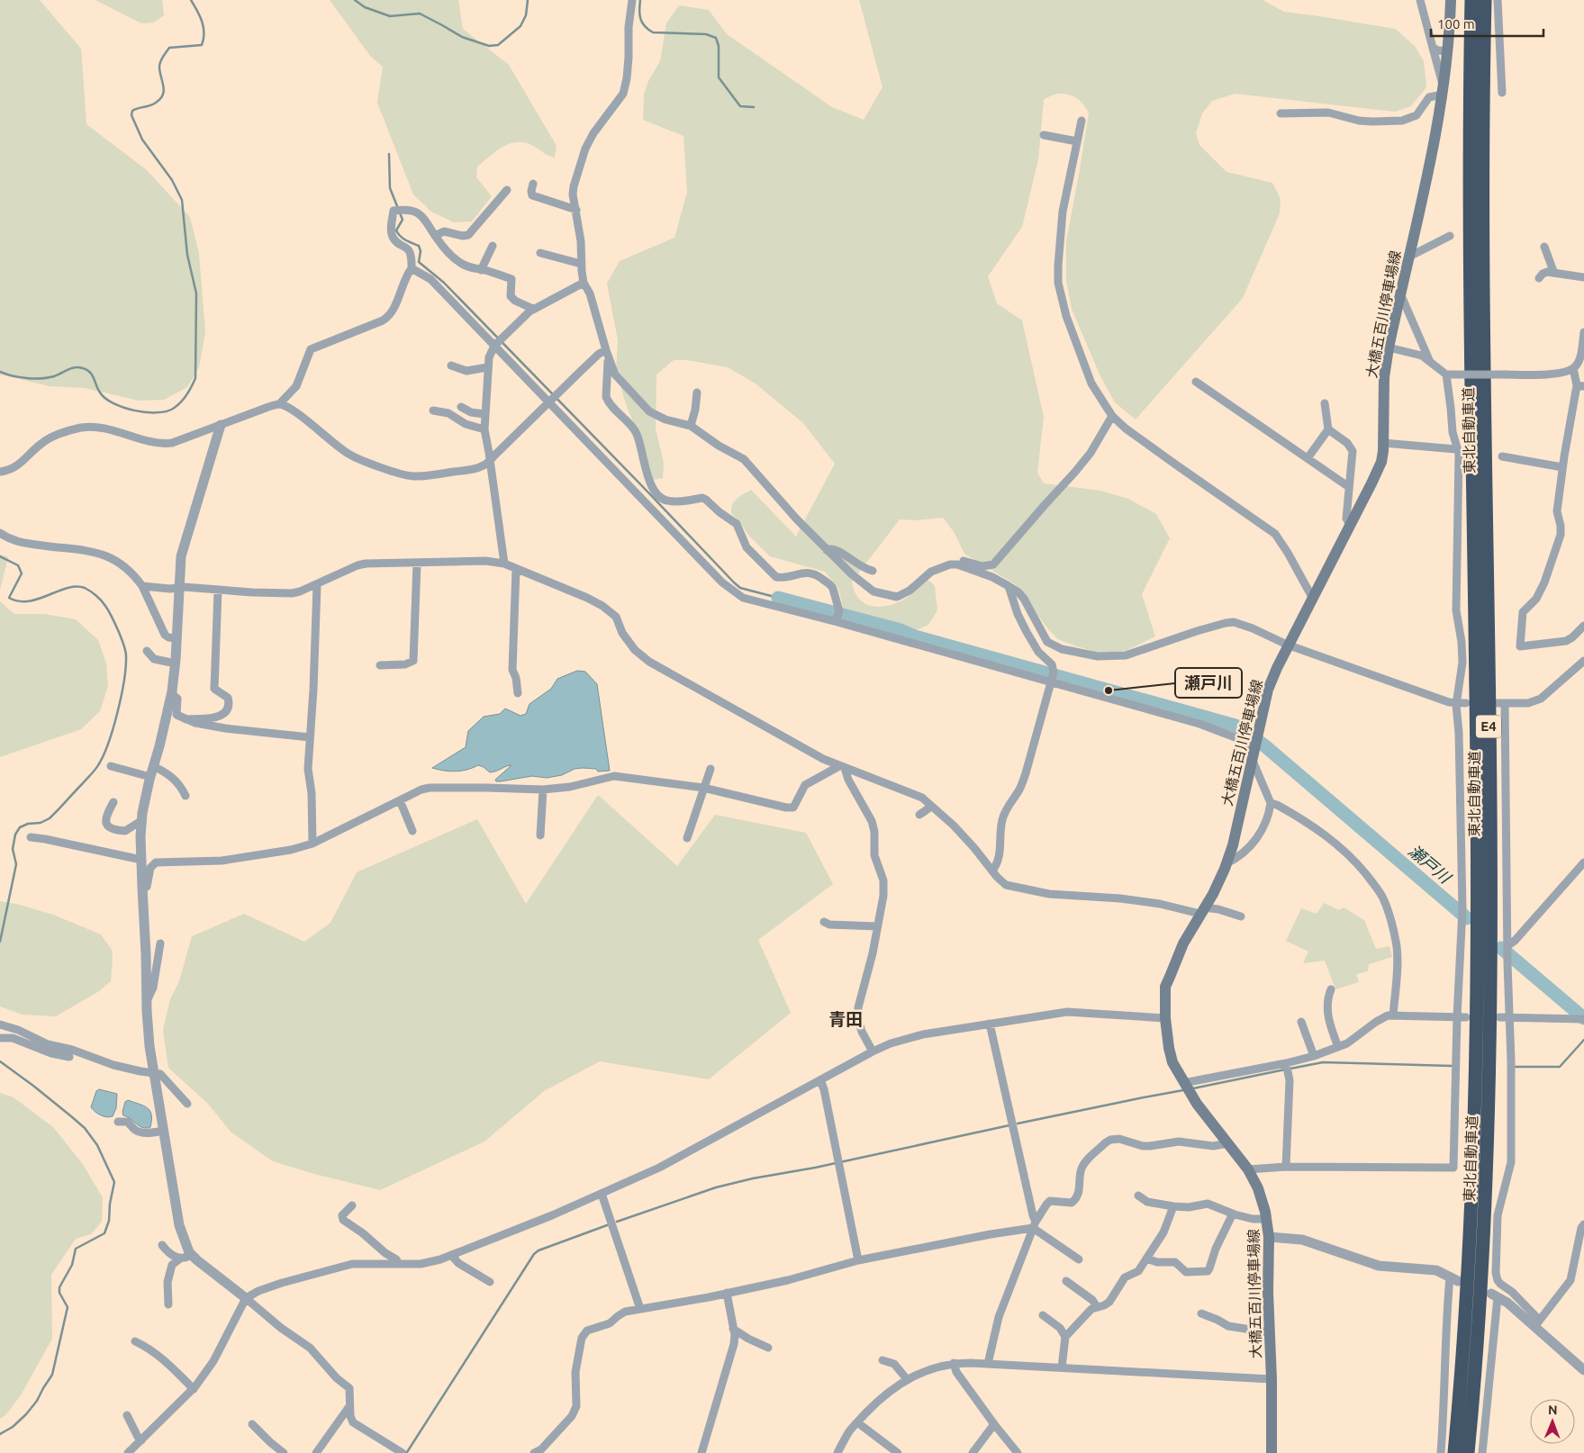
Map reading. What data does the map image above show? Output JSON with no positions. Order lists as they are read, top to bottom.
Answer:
{
  "streets": {
    "highway": ["東北自動車道", "E4"],
    "main road": ["大橋五百川停車場線"]
  },
  "districts": ["青田"],
  "water": ["瀬戸川"],
  "places": ["瀬戸川"],
  "scale_bar": "100 m",
  "north": "top"
}
